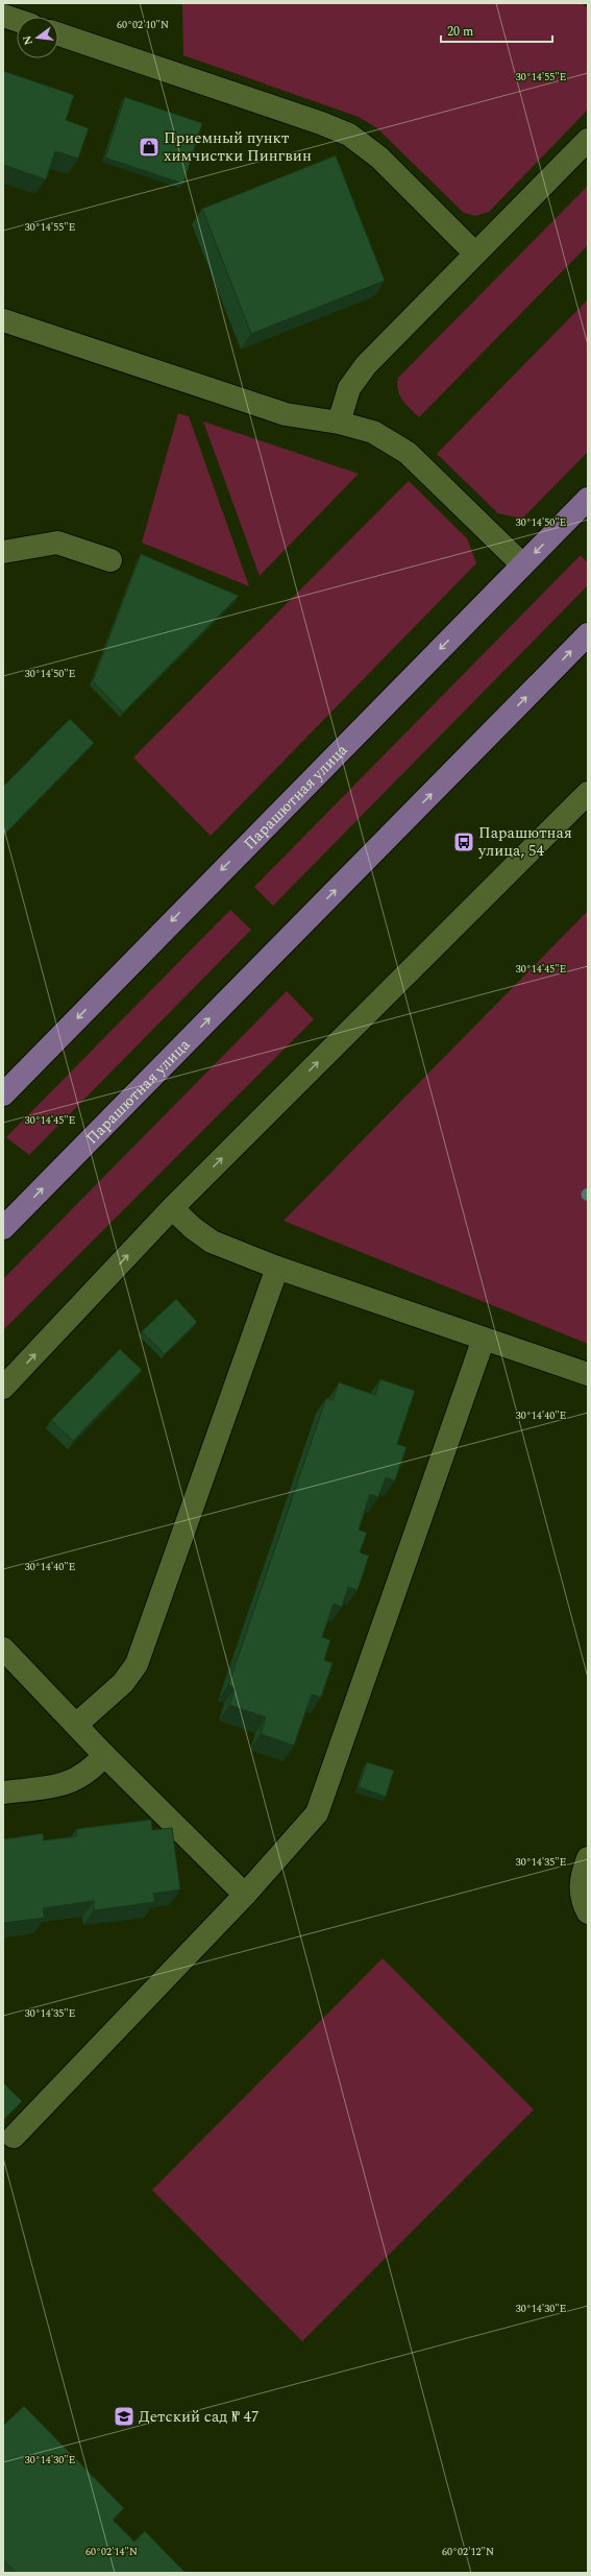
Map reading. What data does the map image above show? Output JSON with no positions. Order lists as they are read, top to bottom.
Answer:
{
  "streets": {
    "main road": ["Парашютная улица"]
  },
  "places": {
    "shop": ["Приемный пункт химчистки Пингвин"],
    "bus stop": ["Парашютная улица, 54"],
    "school or university": ["Детский сад № 47"]
  },
  "scale_bar": "20 m",
  "north": "left",
  "coordinates": [
    "60°02'10\"N",
    "30°14'55\"E",
    "30°14'50\"E",
    "30°14'45\"E",
    "30°14'40\"E",
    "30°14'35\"E",
    "30°14'30\"E",
    "60°02'14\"N",
    "60°02'12\"N"
  ]
}
